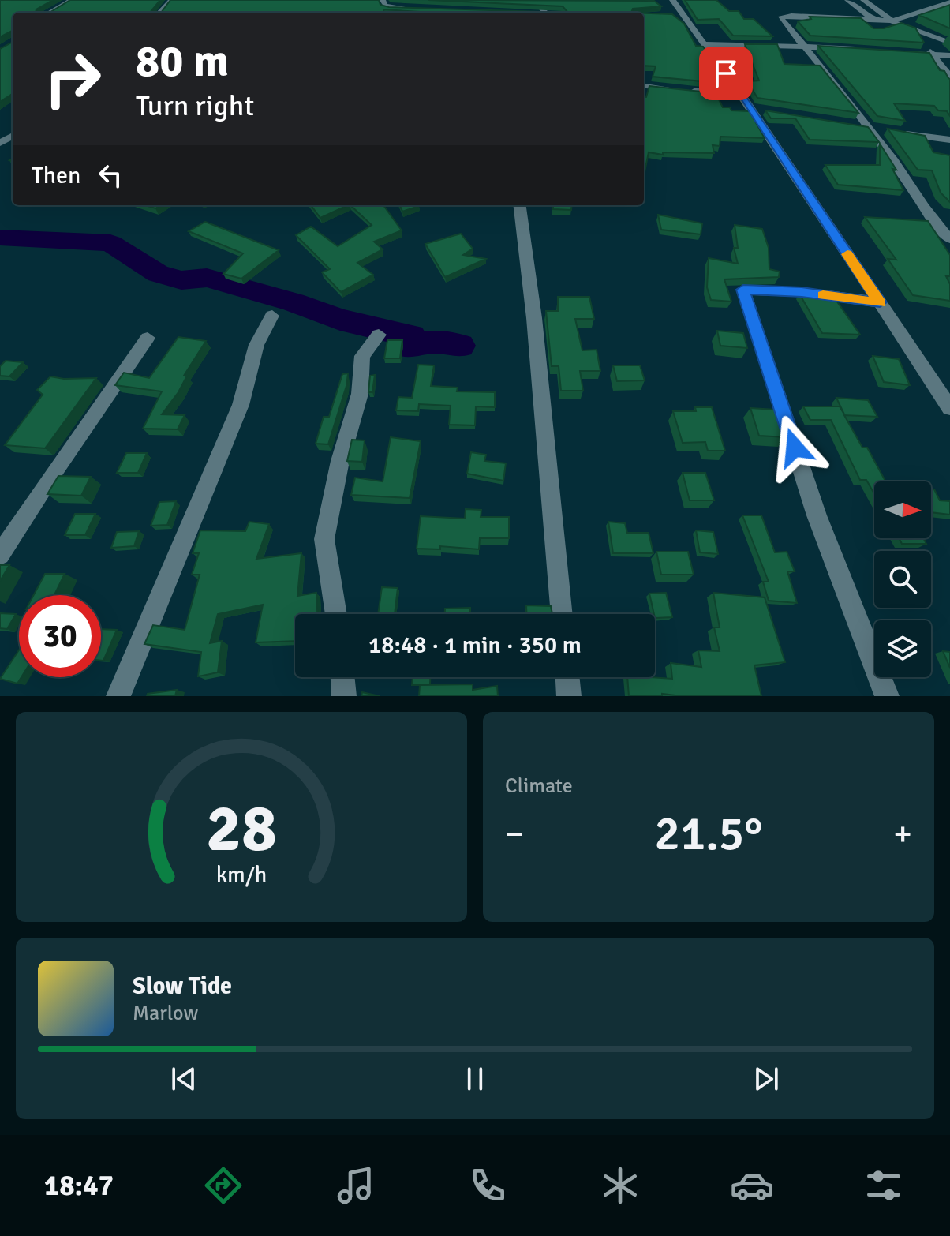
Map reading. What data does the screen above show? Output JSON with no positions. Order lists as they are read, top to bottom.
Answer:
{
  "north": "right",
  "page": {
    "turn": ["80 m", "Turn right"],
    "then": "Then",
    "limit": "30",
    "trip": "18:48 · 1 min · 350 m",
    "tile": "Climate",
    "heat": ["−", "21.5°", "+"],
    "song": ["Slow Tide", "Marlow"],
    "tabs": "18:47",
    "gauge": ["28", "km/h"]
  }
}
